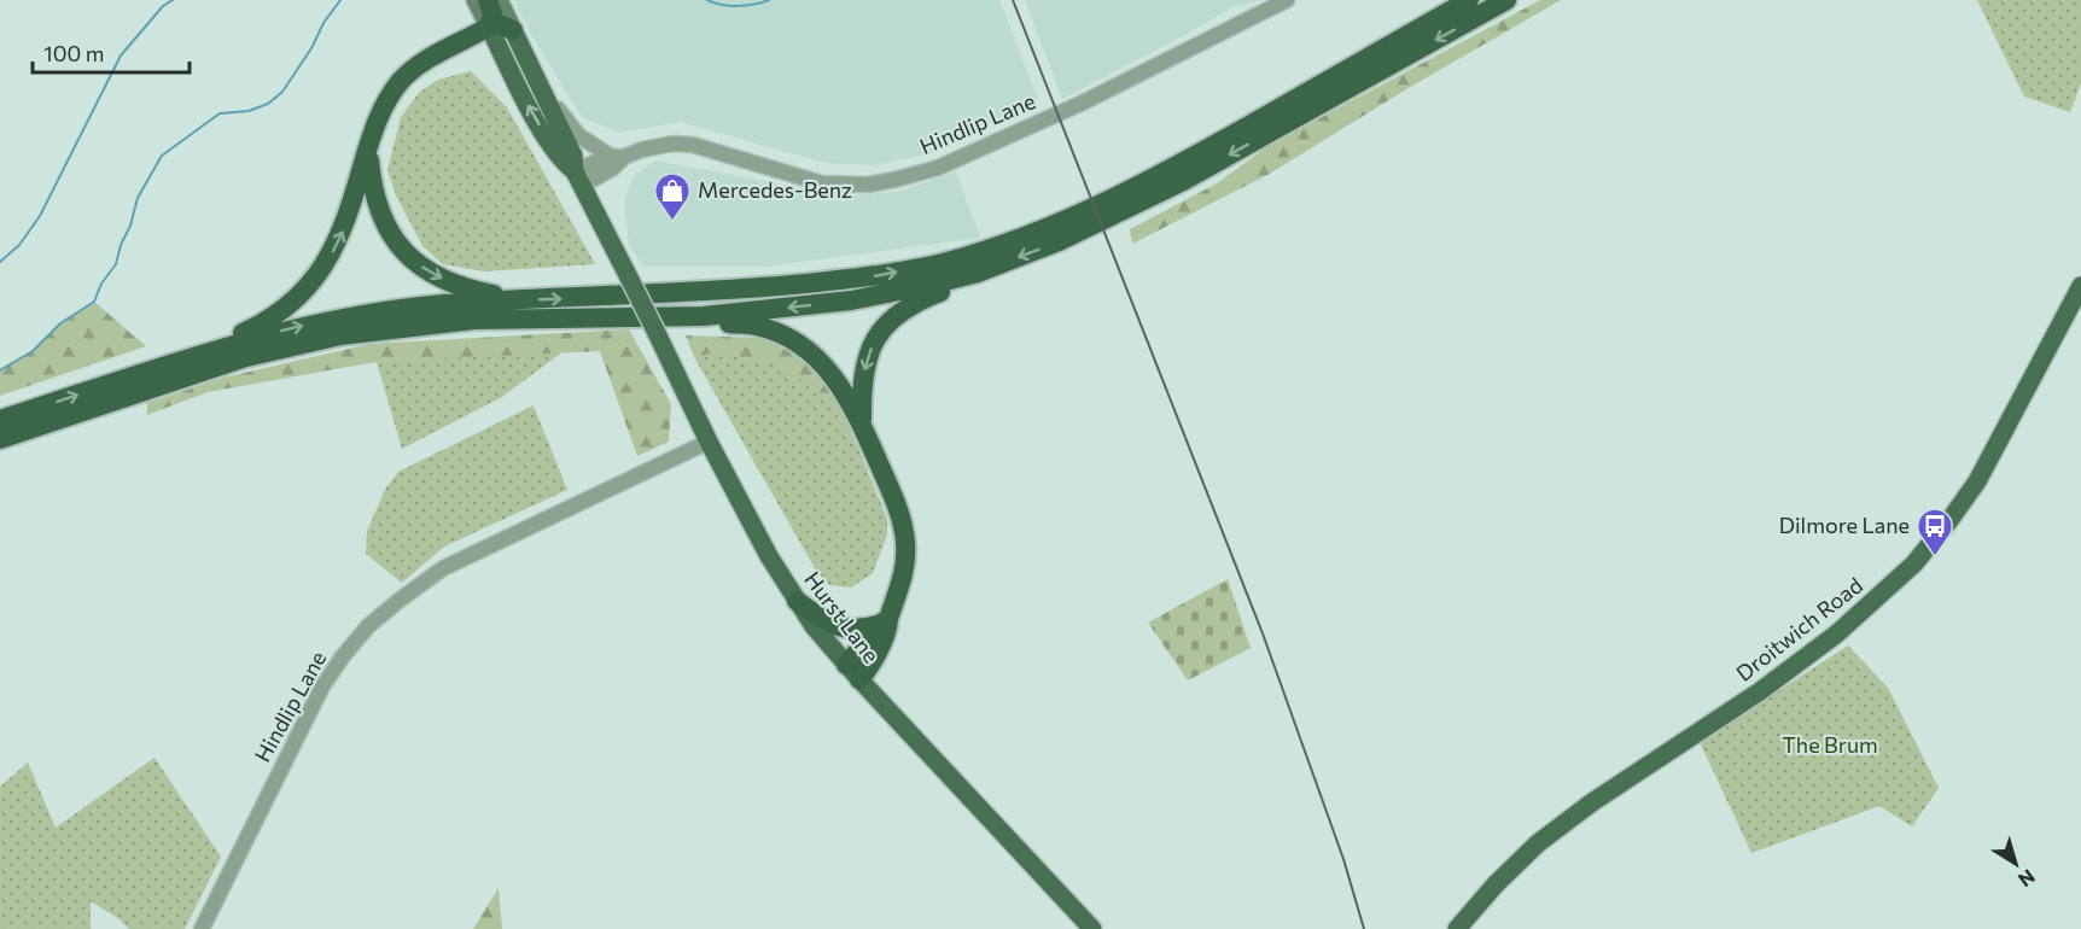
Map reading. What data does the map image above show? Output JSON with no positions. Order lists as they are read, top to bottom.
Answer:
{
  "streets": {
    "main road": ["Hurst Lane", "Droitwich Road"],
    "street": ["Hindlip Lane"]
  },
  "crossings": [
    ["Hindlip Lane", "Hurst Lane"]
  ],
  "parks": ["The Brum"],
  "places": {
    "shop": ["Mercedes-Benz"],
    "bus stop": ["Dilmore Lane"]
  },
  "scale_bar": "100 m",
  "north": "bottom right"
}
